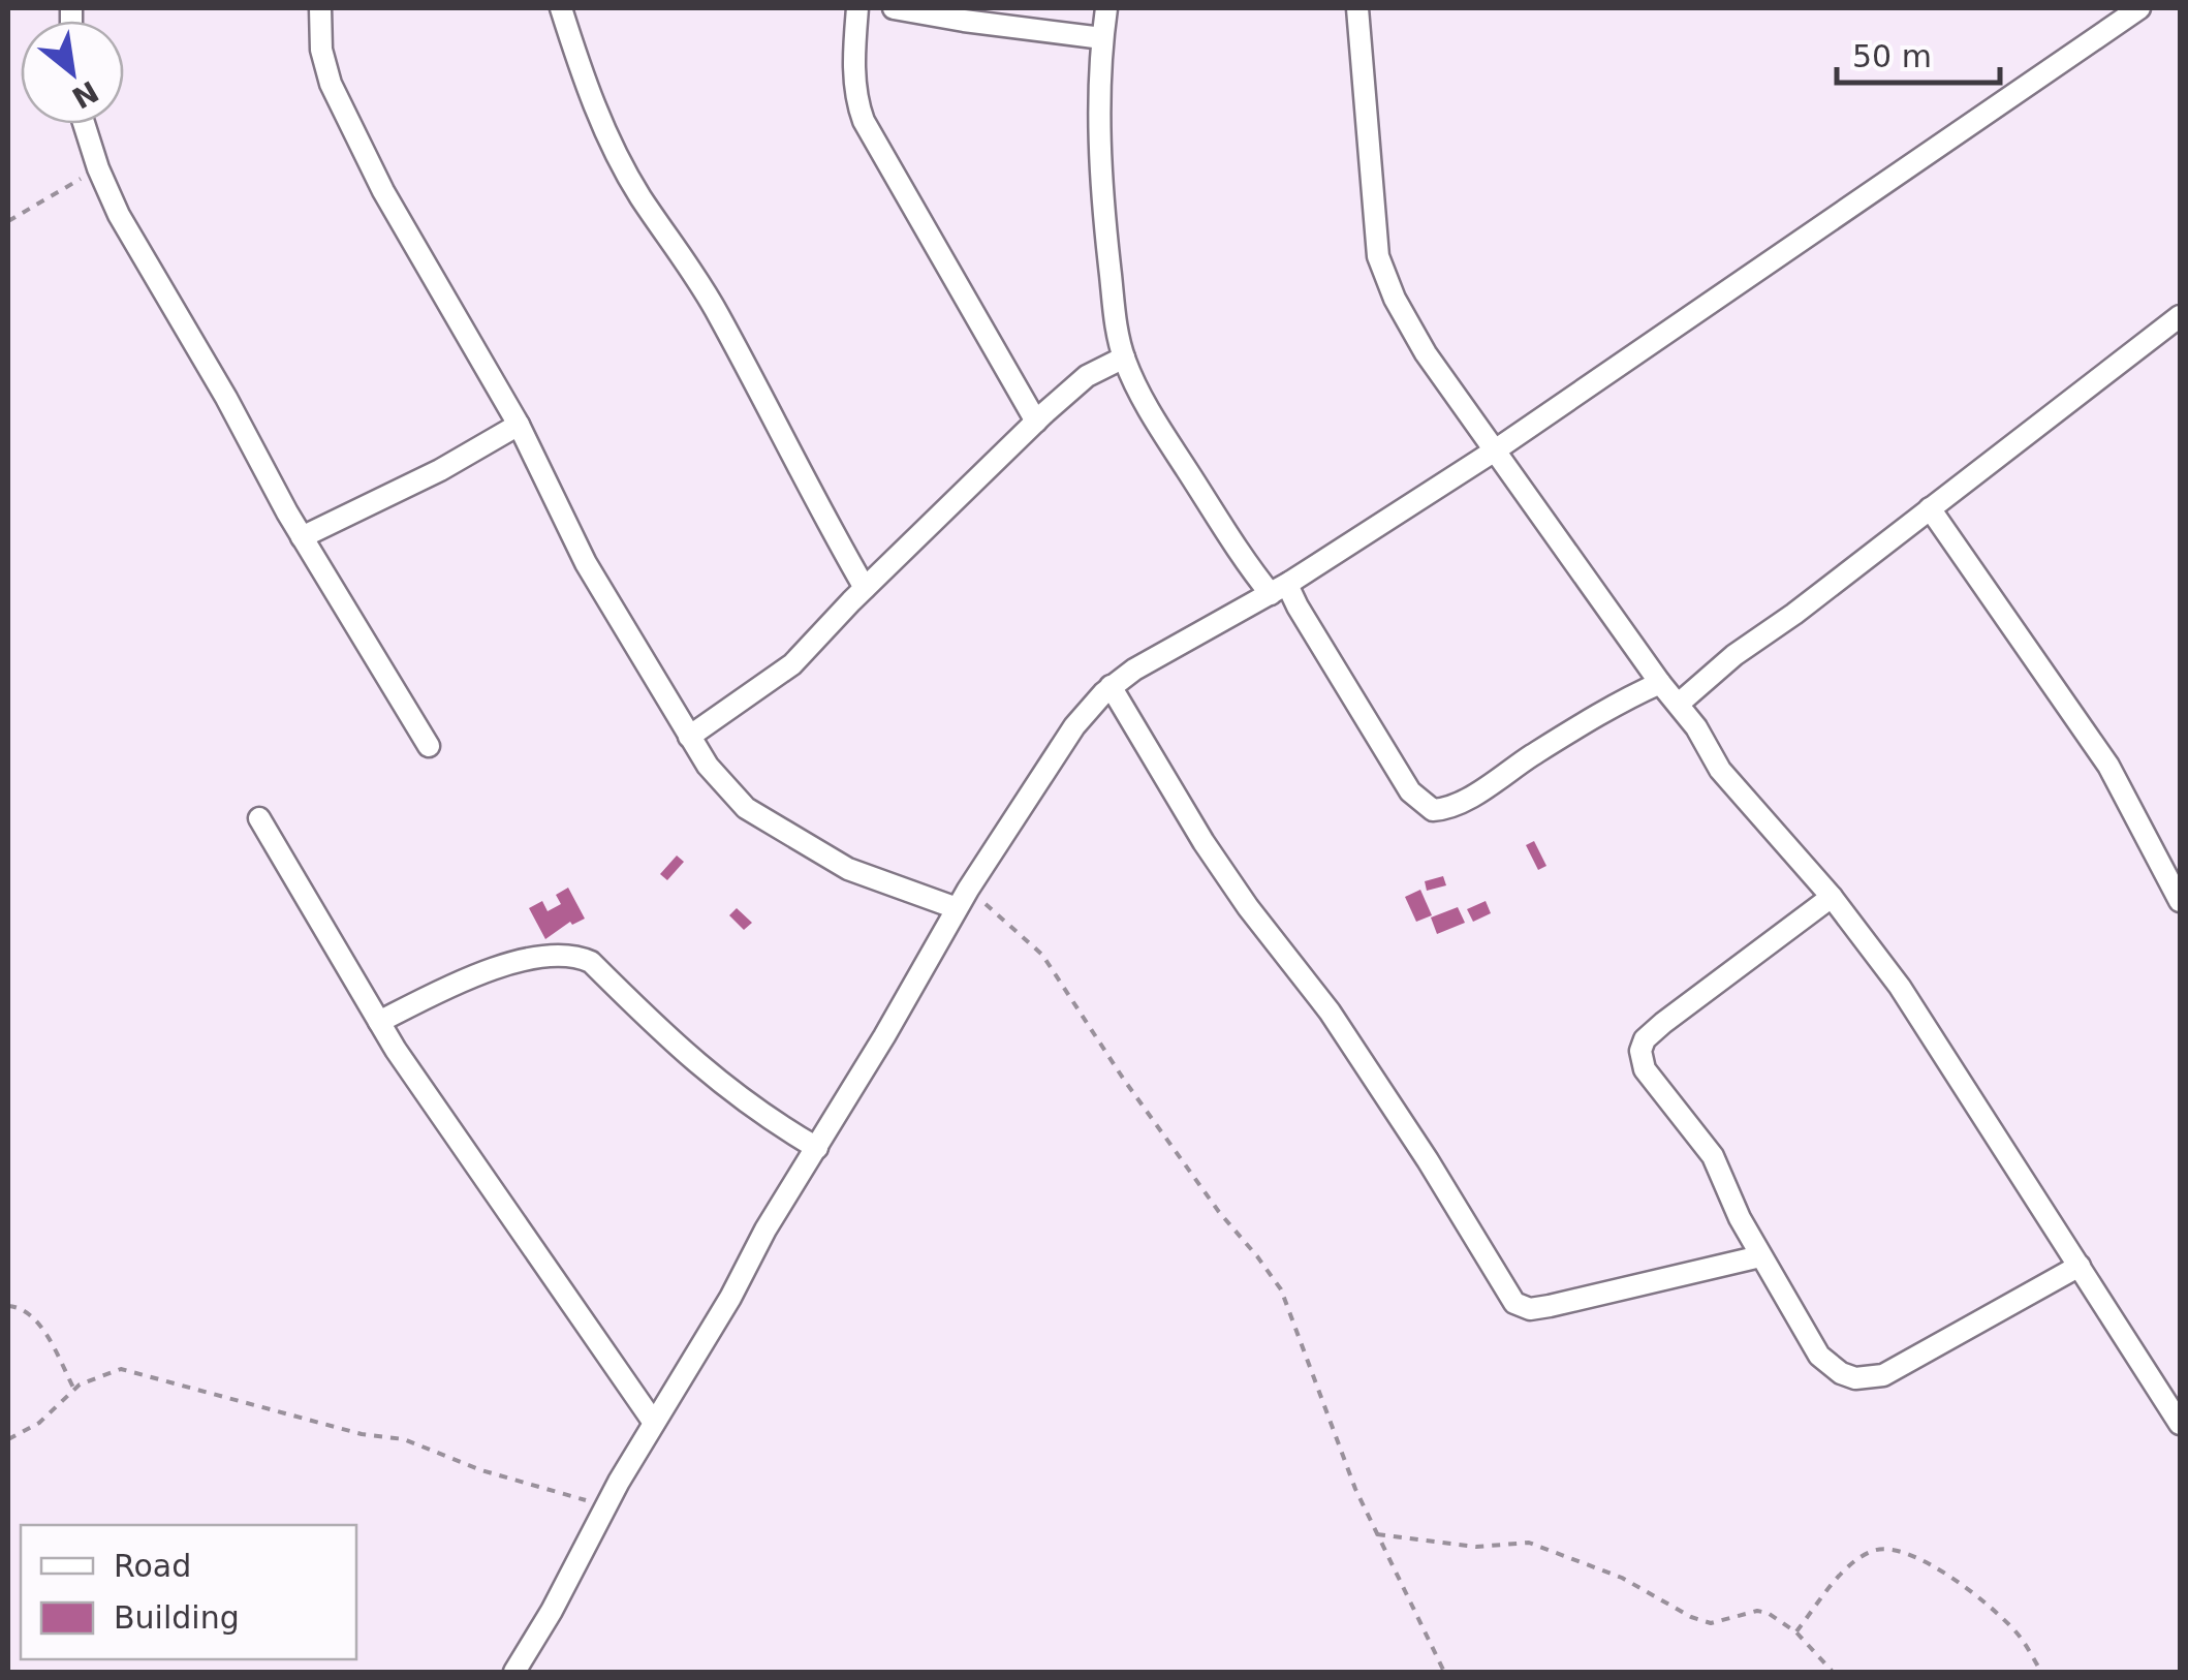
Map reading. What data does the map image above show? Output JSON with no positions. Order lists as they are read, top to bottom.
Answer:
{
  "legend": ["Road", "Building"],
  "scale_bar": "50 m",
  "north": "bottom right"
}
